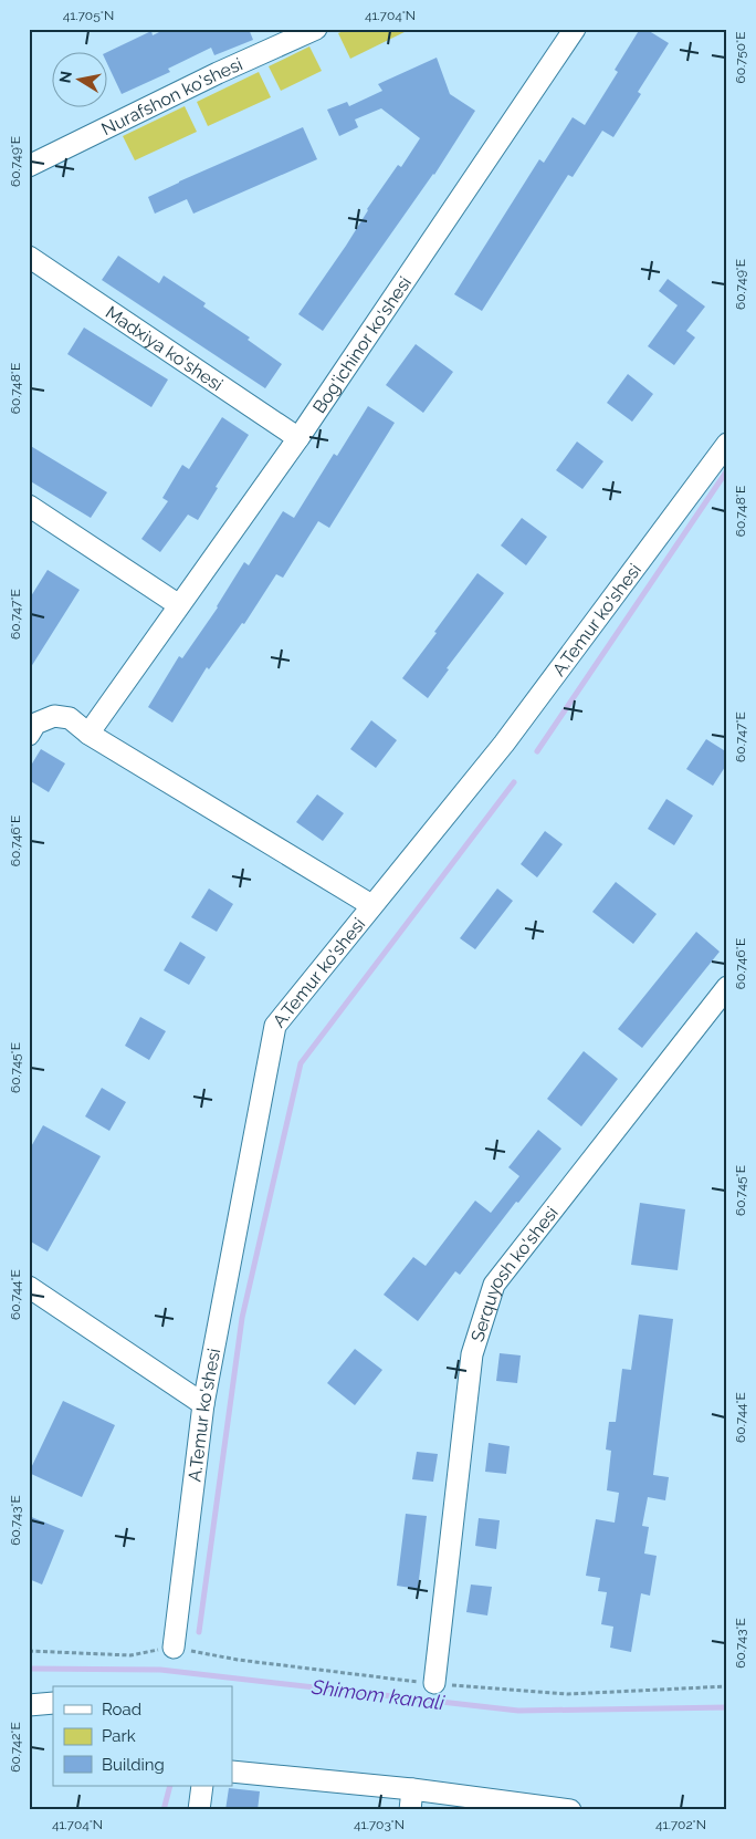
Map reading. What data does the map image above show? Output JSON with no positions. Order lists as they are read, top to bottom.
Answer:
{
  "streets": {
    "street": [
      "Nurafshon ko'shesi",
      "Bog'ichinor ko'shesi",
      "Madxiya ko'shesi",
      "A.Temur ko'shesi",
      "Serquyosh ko'shesi"
    ]
  },
  "crossings": [
    ["Bog'ichinor ko'shesi", "Madxiya ko'shesi"]
  ],
  "water": ["Shimom kanali"],
  "legend": ["Road", "Park", "Building"],
  "north": "left",
  "coordinates": [
    "41.705°N",
    "41.704°N",
    "60.750°E",
    "60.749°E",
    "60.748°E",
    "60.747°E",
    "60.746°E",
    "60.745°E",
    "60.744°E",
    "60.743°E",
    "60.742°E",
    "41.703°N",
    "41.702°N"
  ]
}
